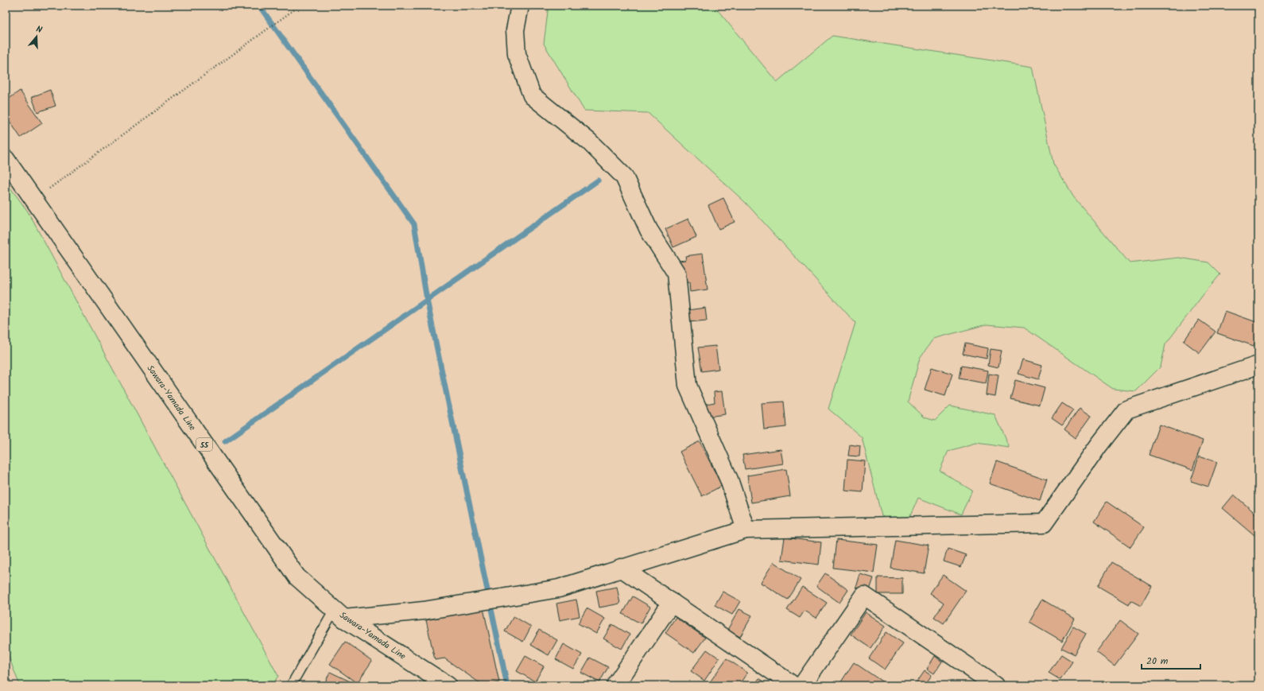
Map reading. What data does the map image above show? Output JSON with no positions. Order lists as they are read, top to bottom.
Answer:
{
  "streets": {
    "street": ["Sawara-Yamada Line", "55"]
  },
  "scale_bar": "20 m",
  "north": "top"
}
